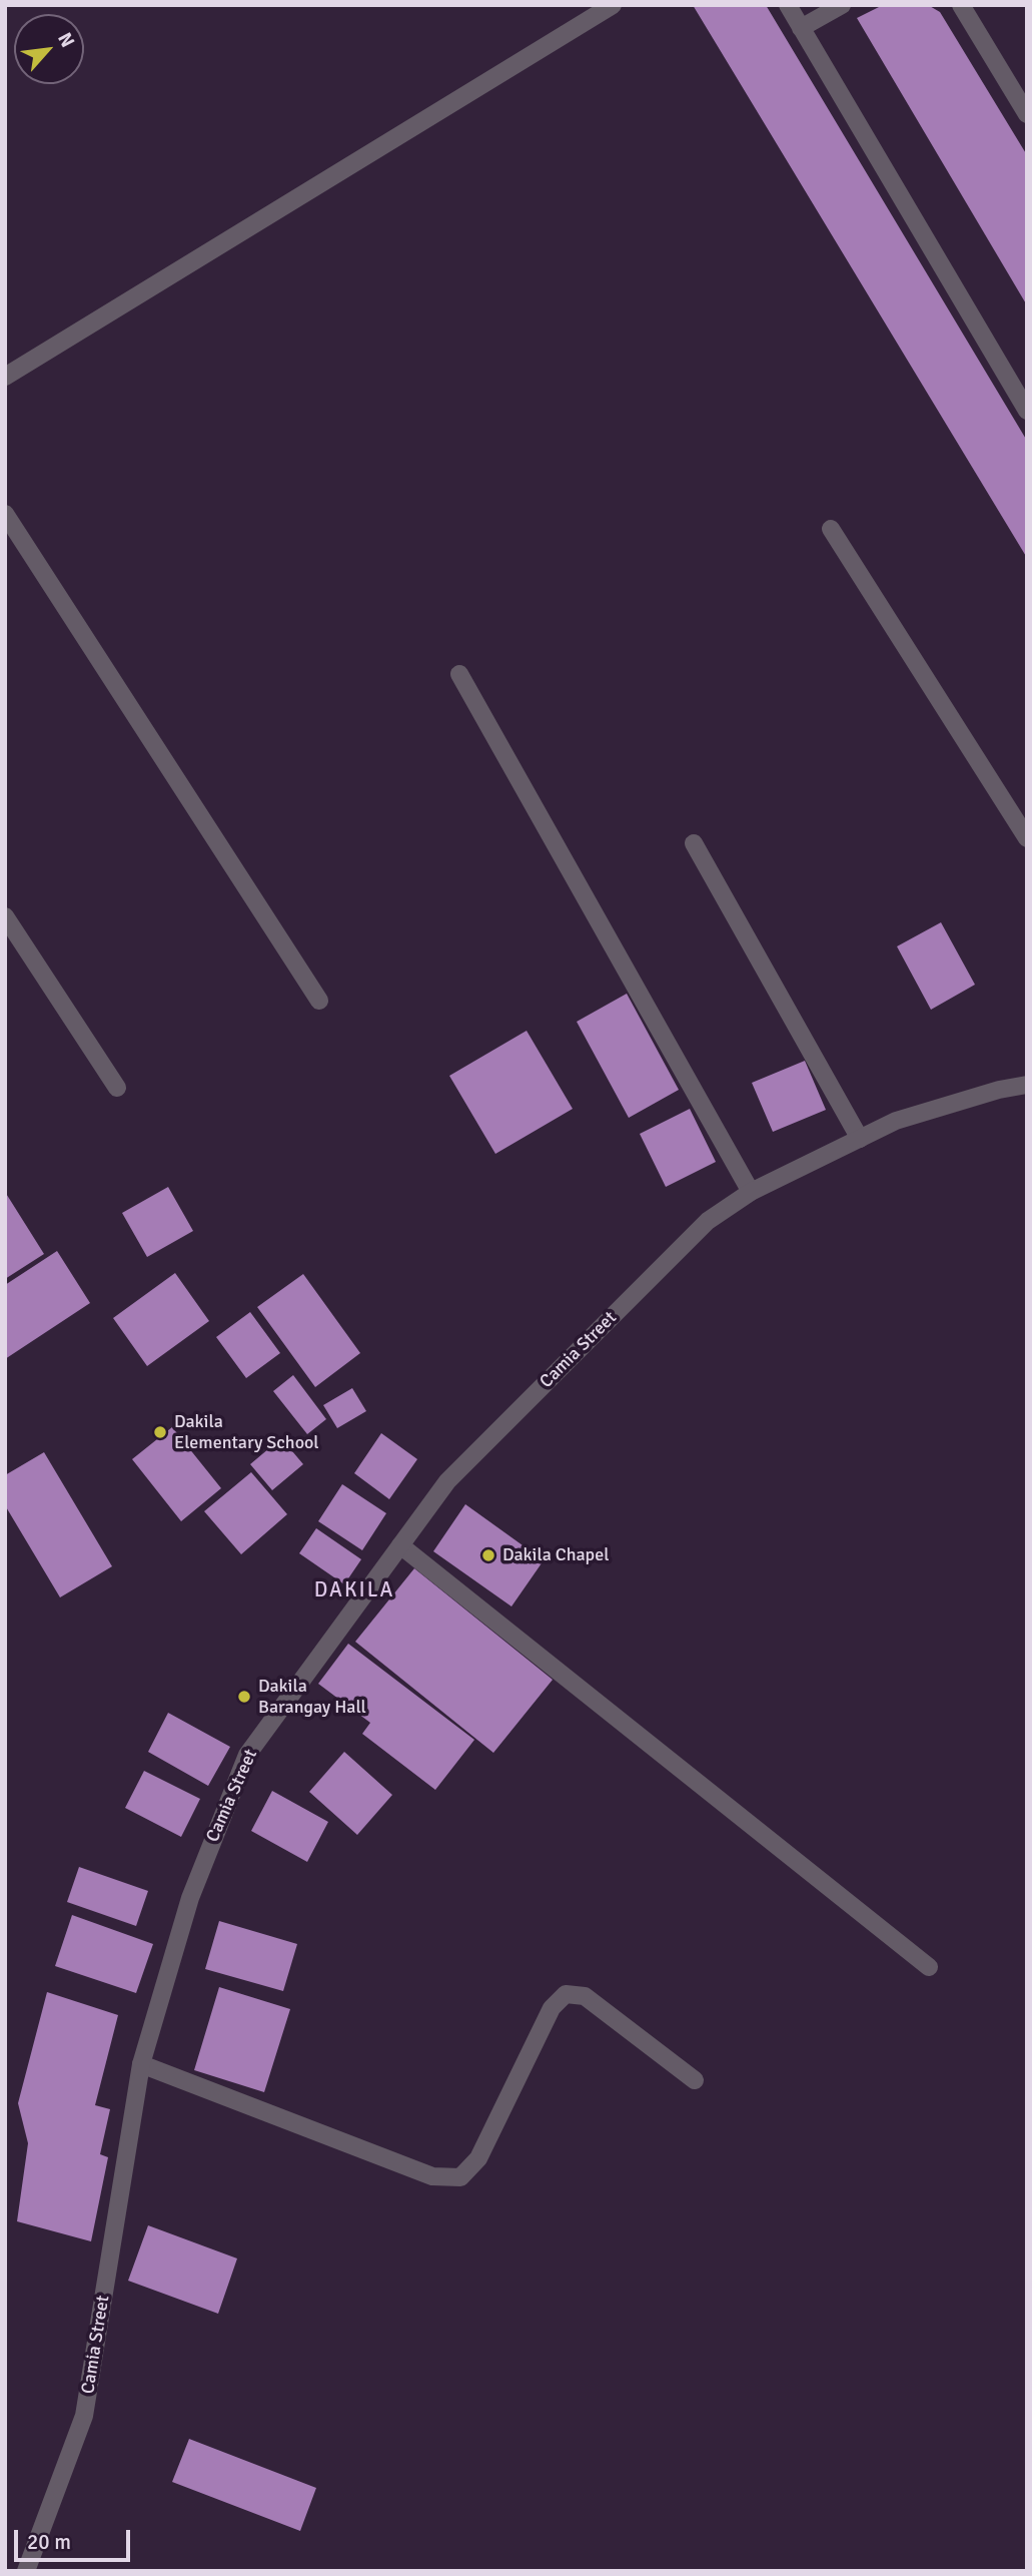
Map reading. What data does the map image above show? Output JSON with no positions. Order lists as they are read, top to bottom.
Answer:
{
  "streets": {
    "street": ["Camia Street"]
  },
  "districts": ["DAKILA"],
  "places": ["Dakila Elementary School", "Dakila Chapel", "Dakila Barangay Hall"],
  "scale_bar": "20 m",
  "north": "top right"
}
